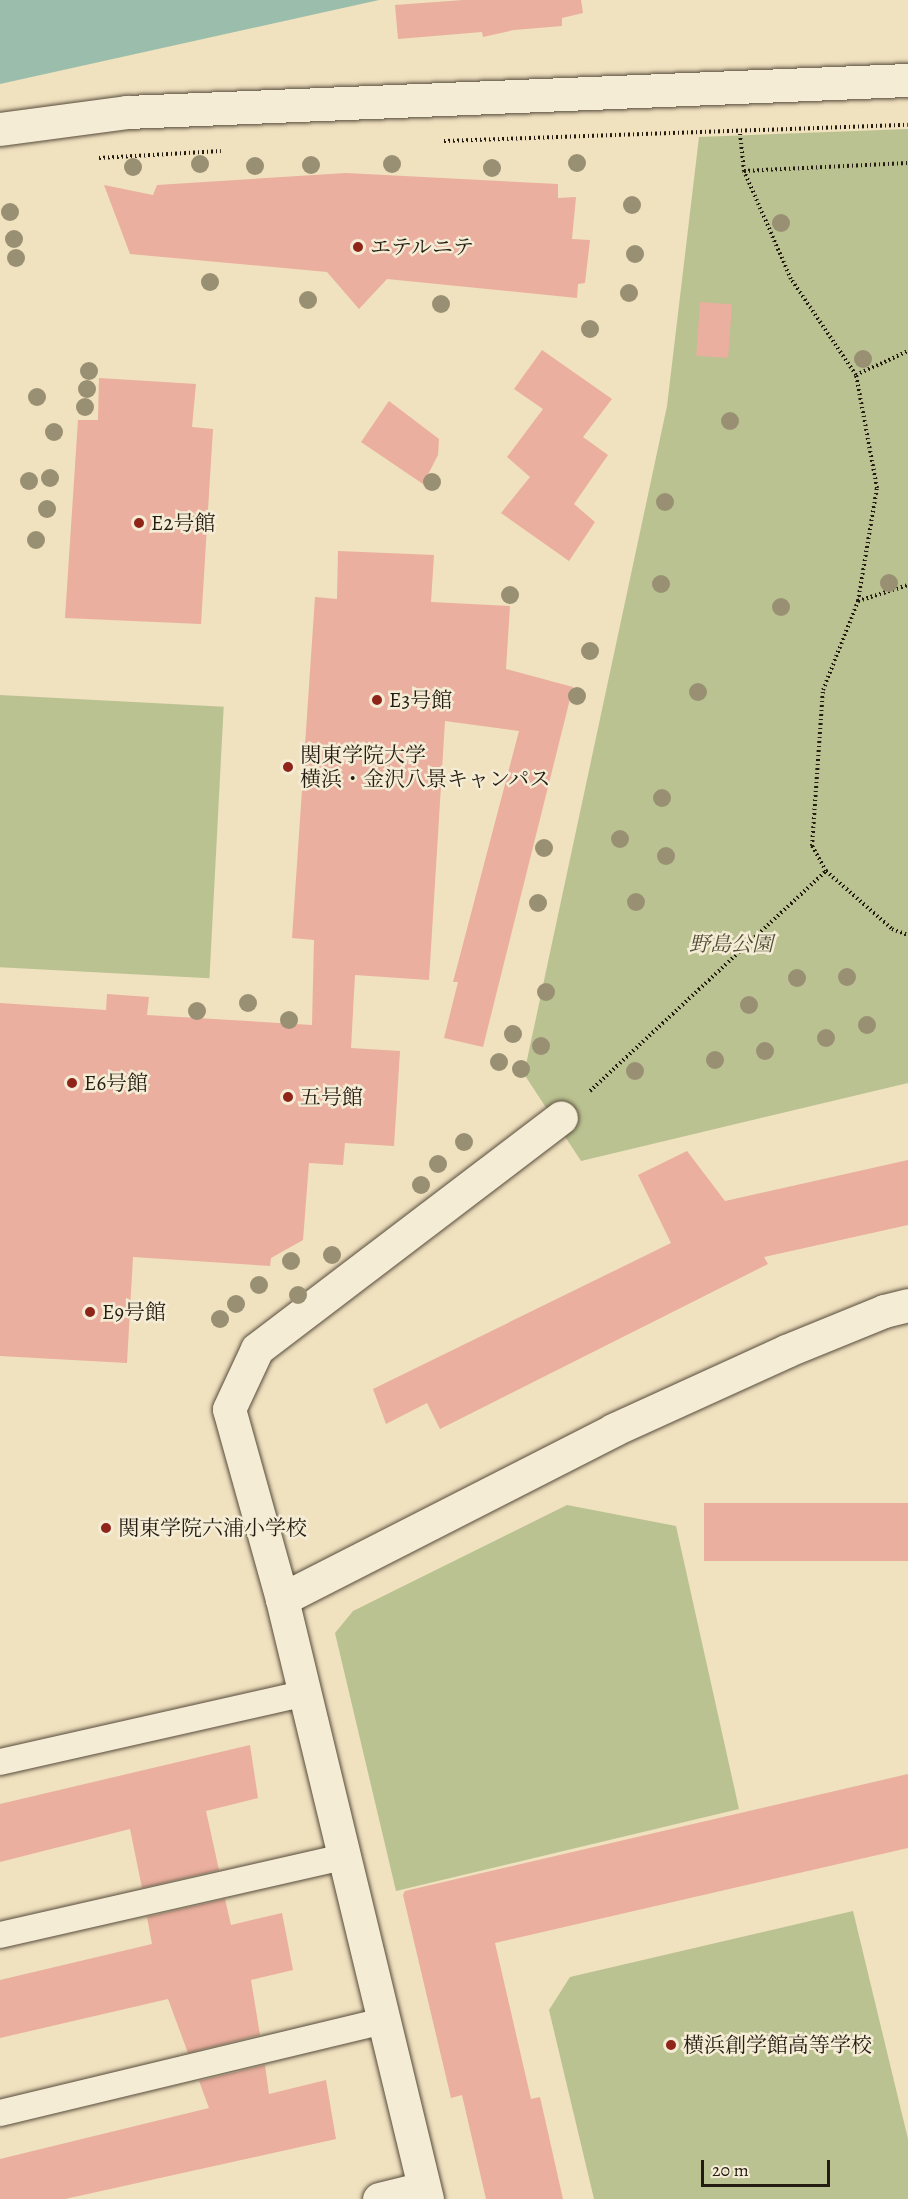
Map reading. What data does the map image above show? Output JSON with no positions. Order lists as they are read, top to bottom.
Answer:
{
  "parks": ["野島公園"],
  "places": [
    "エテルニテ",
    "E2号館",
    "E3号館",
    "関東学院大学 横浜・金沢八景キャンパス",
    "E6号館",
    "五号館",
    "E9号館",
    "関東学院六浦小学校",
    "横浜創学館高等学校"
  ],
  "scale_bar": "20 m"
}
